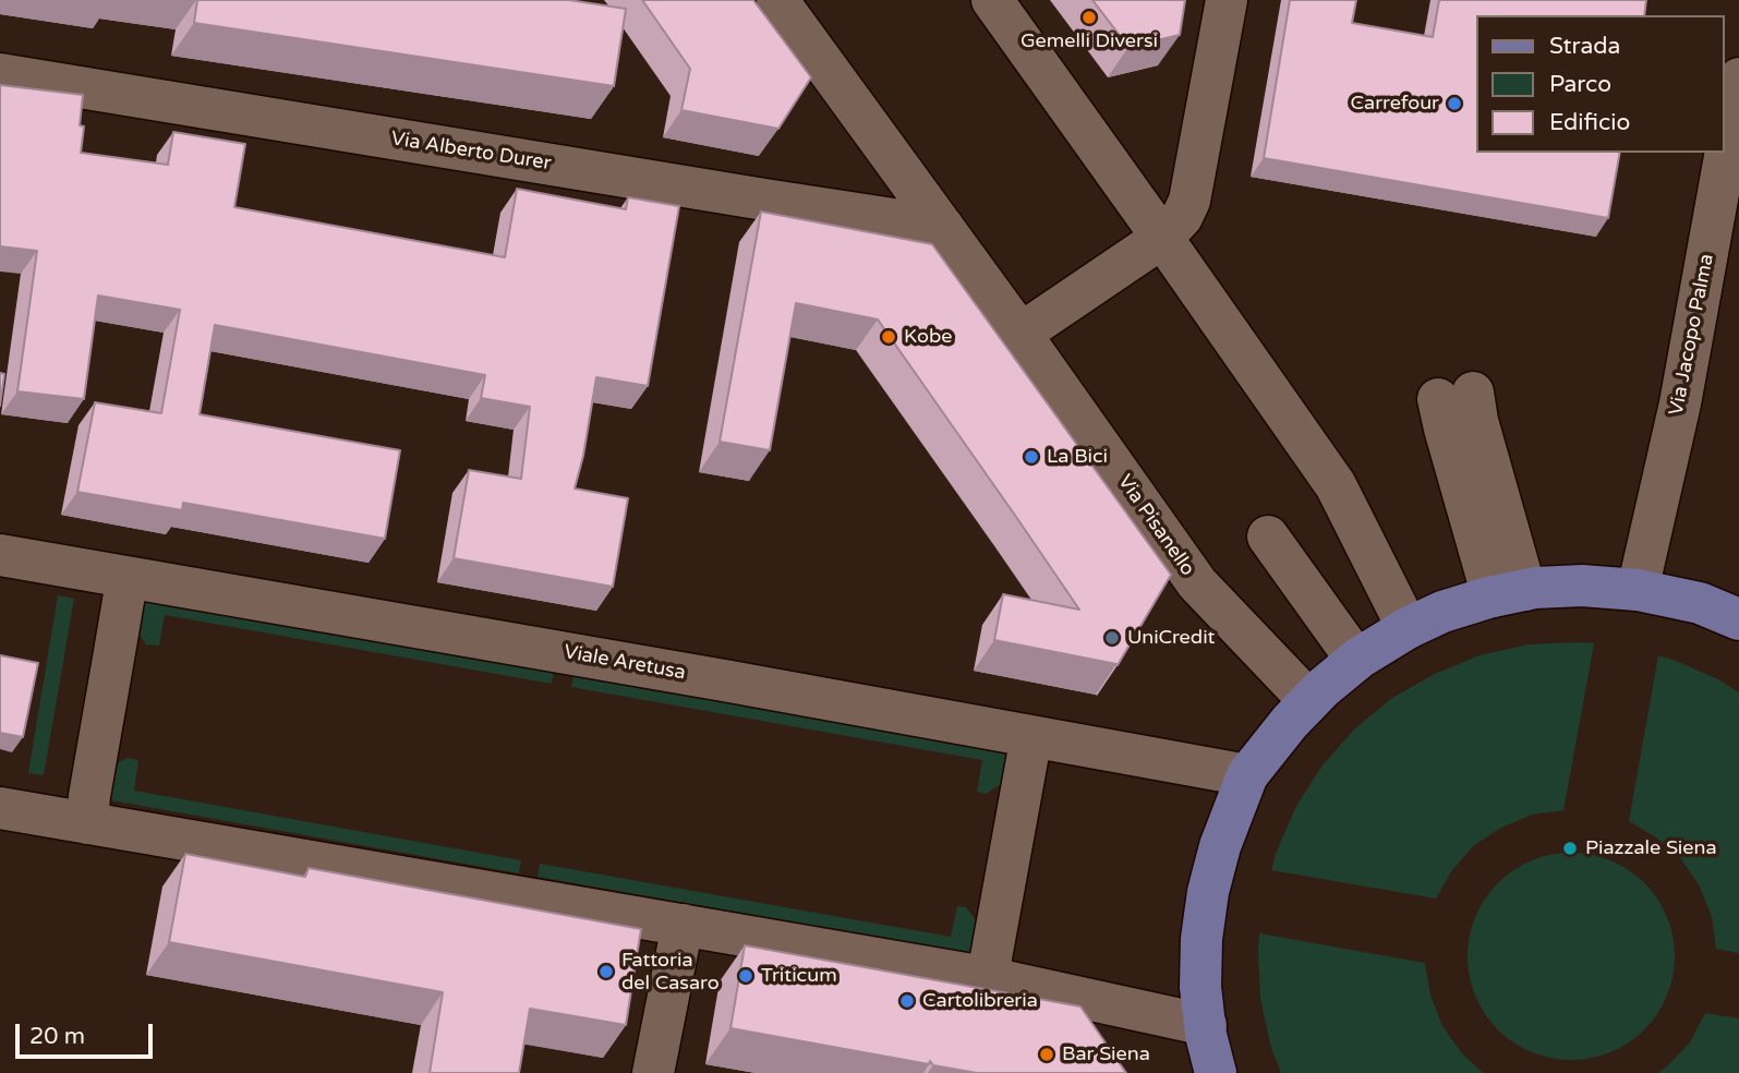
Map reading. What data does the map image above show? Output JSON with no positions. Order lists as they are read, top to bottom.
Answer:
{
  "streets": {
    "street": [
      "Via Alberto Durer",
      "Via Jacopo Palma",
      "Via Pisanello",
      "Viale Aretusa"
    ]
  },
  "crossings": [
    ["Via Alberto Durer", "Via Pisanello"]
  ],
  "places": [
    "Gemelli Diversi",
    "Carrefour",
    "Kobe",
    "La Bici",
    "UniCredit",
    "Piazzale Siena",
    "Fattoria del Casaro",
    "Triticum",
    "Cartolibreria",
    "Bar Siena"
  ],
  "legend": ["Strada", "Parco", "Edificio"],
  "scale_bar": "20 m"
}
